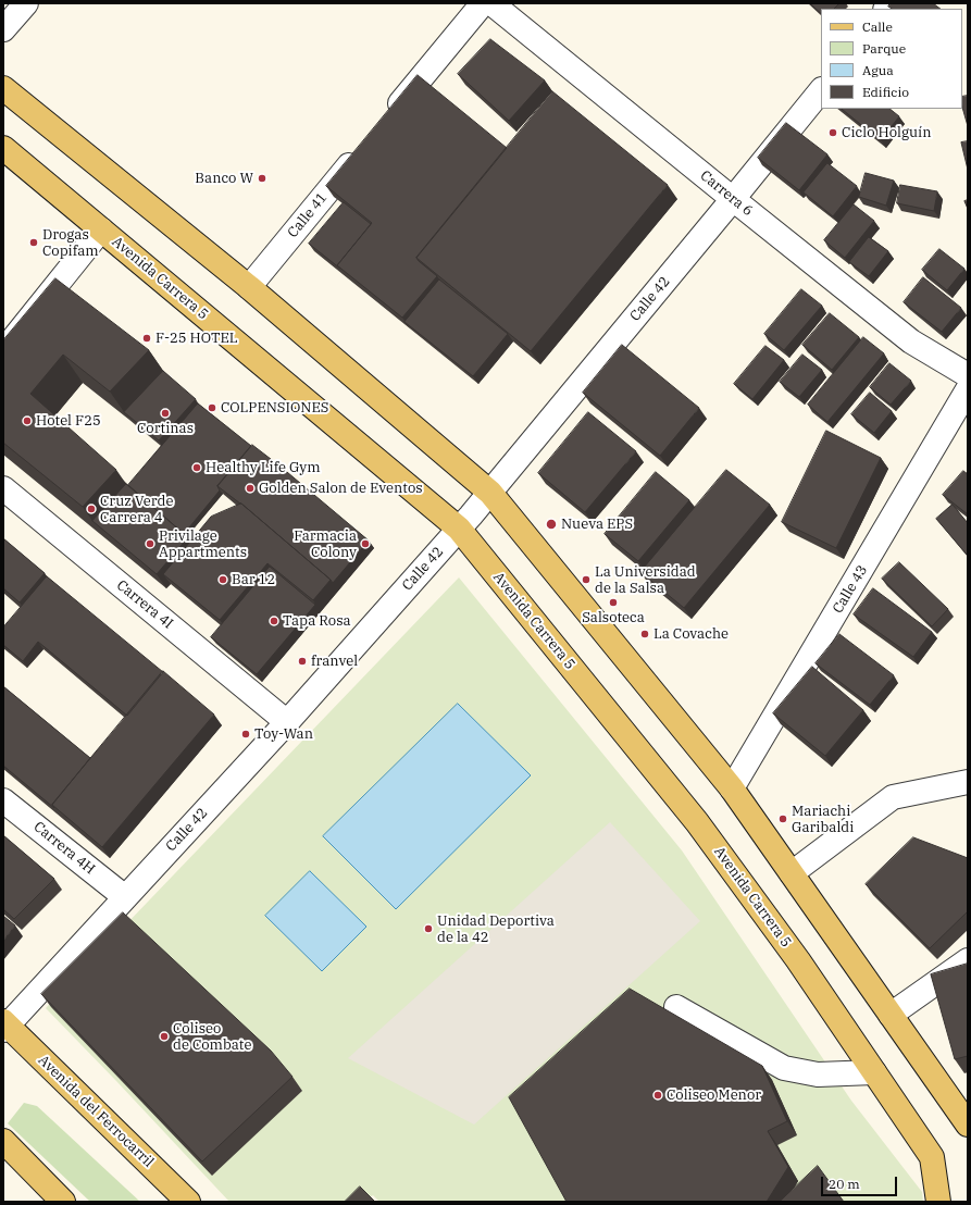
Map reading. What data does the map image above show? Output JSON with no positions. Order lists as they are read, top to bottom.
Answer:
{
  "streets": {
    "main road": ["Avenida Carrera 5", "Avenida del Ferrocarril"],
    "street": [
      "Carrera 6",
      "Calle 41",
      "Calle 42",
      "Calle 43",
      "Carrera 4I",
      "Carrera 4H"
    ]
  },
  "crossings": [
    ["Carrera 6", "Calle 42"],
    ["Avenida Carrera 5", "Calle 42"],
    ["Calle 42", "Carrera 4I"],
    ["Calle 42", "Carrera 4H"],
    ["Calle 42", "Avenida del Ferrocarril"]
  ],
  "places": [
    "Ciclo Holguín",
    "Banco W",
    "Drogas Copifam",
    "F-25 HOTEL",
    "COLPENSIONES",
    "Cortinas",
    "Hotel F25",
    "Healthy Life Gym",
    "Golden Salon de Eventos",
    "Cruz Verde Carrera 4",
    "Nueva EPS",
    "Privilage Appartments",
    "Farmacia Colony",
    "Bar 12",
    "La Universidad de la Salsa",
    "Salsoteca",
    "Tapa Rosa",
    "La Covache",
    "franvel",
    "Toy-Wan",
    "Mariachi Garibaldi",
    "Unidad Deportiva de la 42",
    "Coliseo de Combate",
    "Coliseo Menor"
  ],
  "legend": [
    "Calle",
    "Parque",
    "Agua",
    "Edificio"
  ],
  "scale_bar": "20 m"
}
